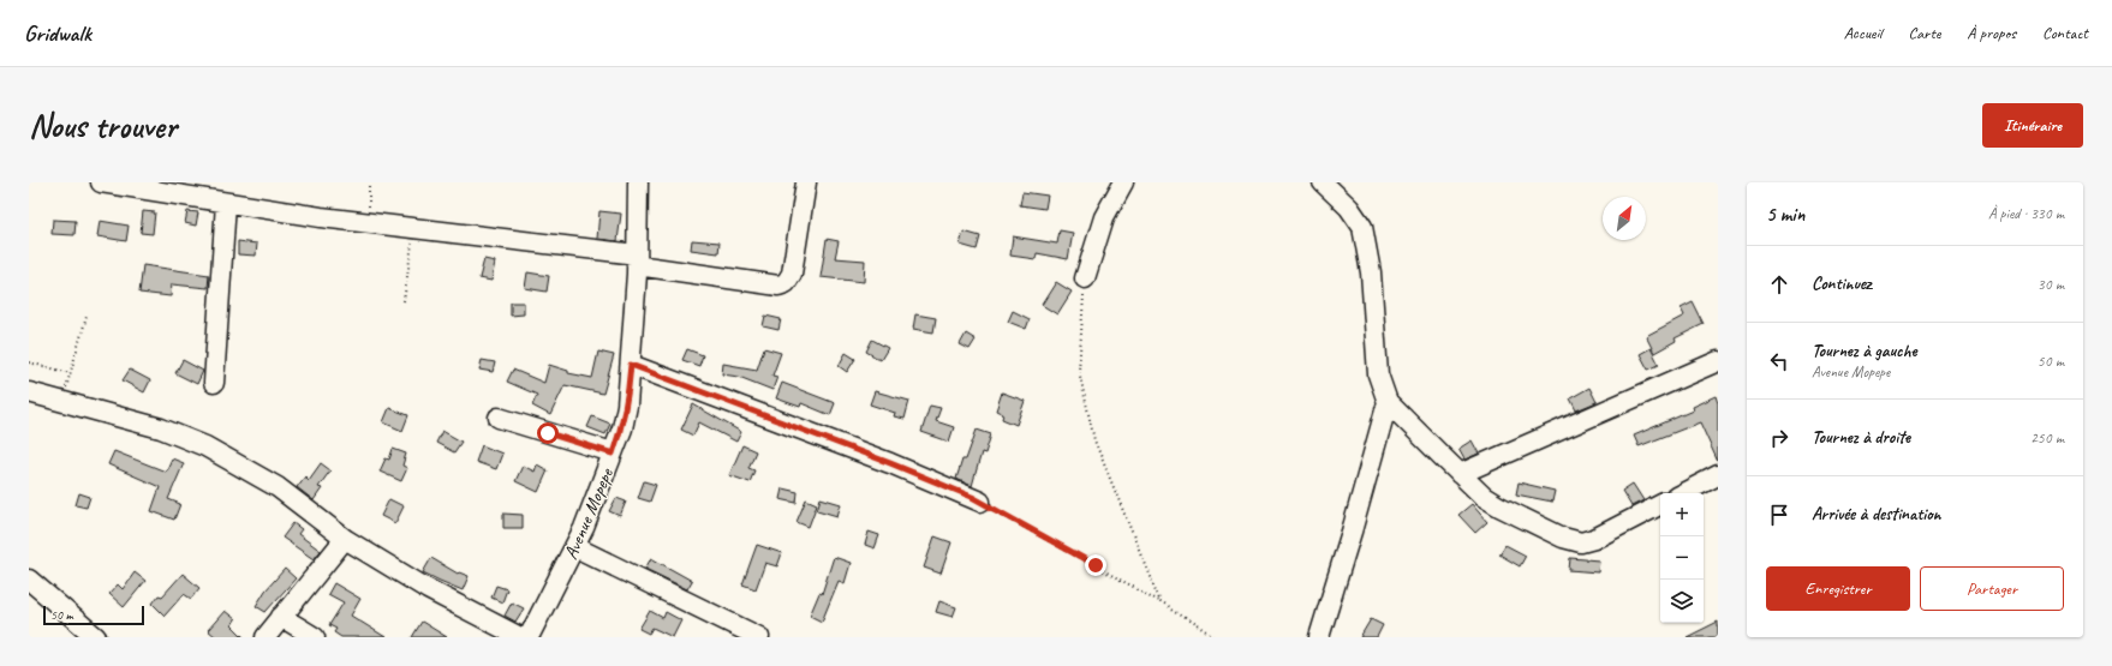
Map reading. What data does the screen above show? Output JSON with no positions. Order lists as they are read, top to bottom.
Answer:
{
  "streets": {
    "street": ["Avenue Mopepe"]
  },
  "scale_bar": "50 m",
  "north": "top right",
  "page": {
    "header": "Gridwalk",
    "nav": [
      "Accueil",
      "Carte",
      "À propos",
      "Contact"
    ],
    "buttons": [
      "Itinéraire",
      ["Enregistrer", "Partager"]
    ],
    "title": "Nous trouver",
    "heading": ["5 min", "À pied · 330 m"],
    "list": [
      ["Continuez", "30 m"],
      ["Tournez à gauche", "Avenue Mopepe", "50 m"],
      ["Tournez à droite", "250 m"],
      "Arrivée à destination"
    ],
    "map_buttons": ["+", "−"],
    "scale": "50 m"
  }
}
